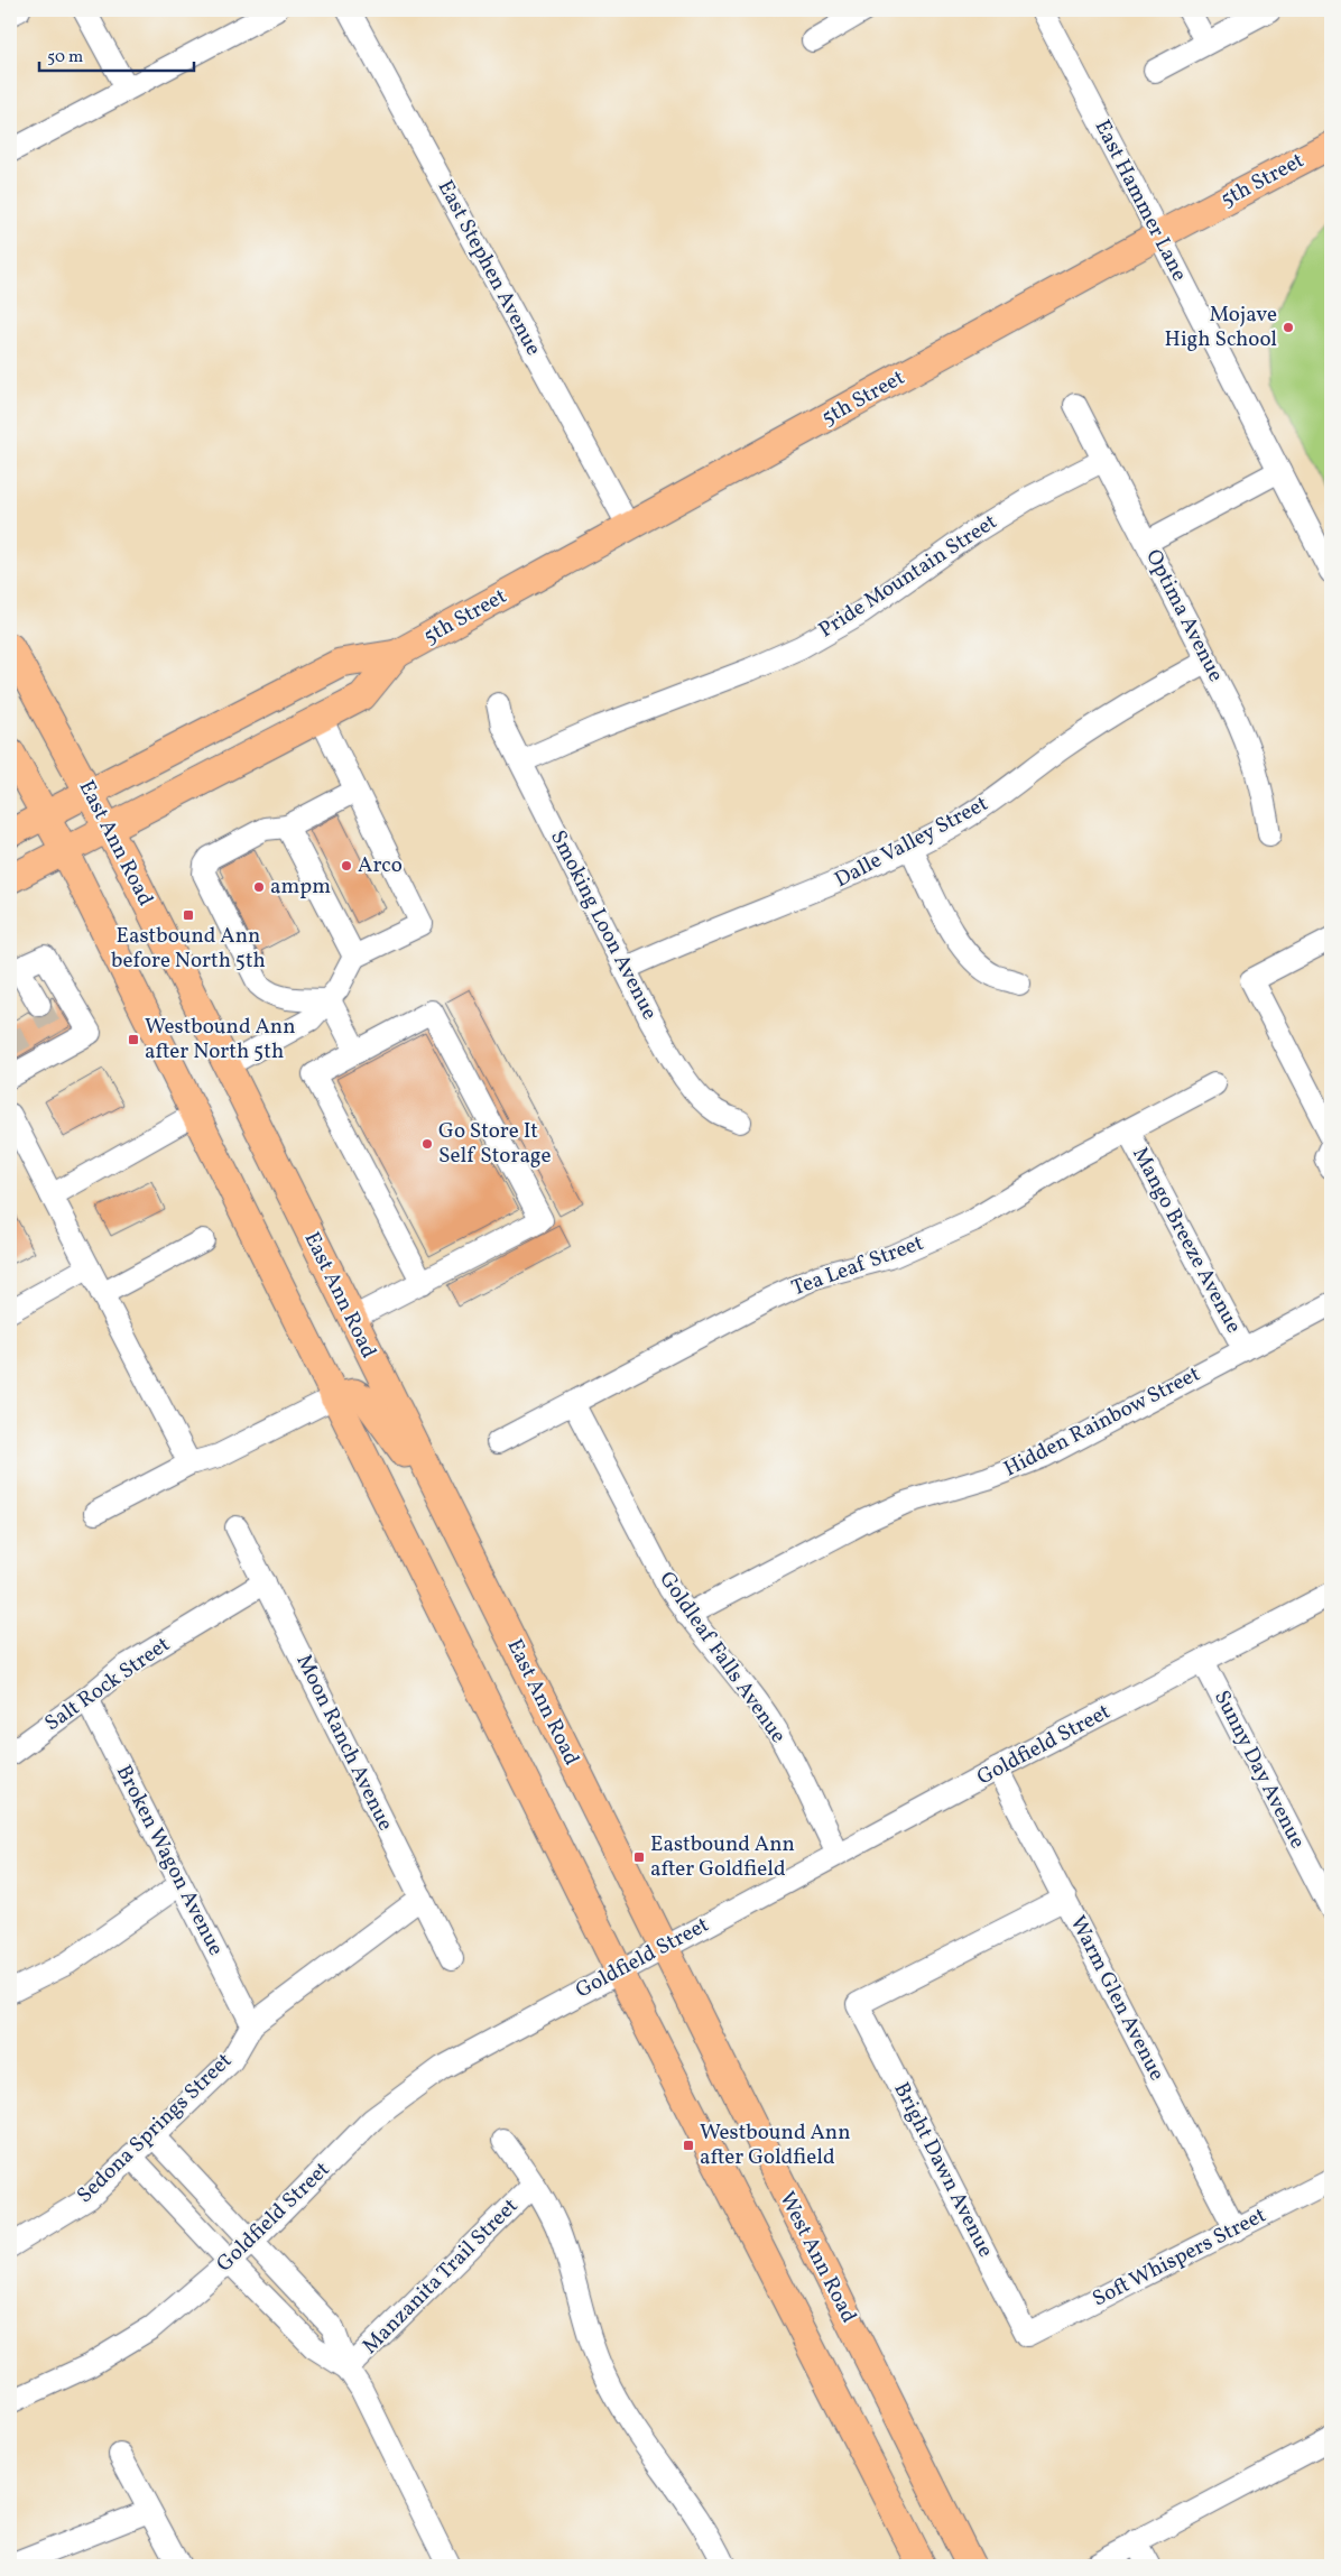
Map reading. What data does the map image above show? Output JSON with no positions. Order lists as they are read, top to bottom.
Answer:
{
  "streets": {
    "main road": ["5th Street", "East Ann Road", "West Ann Road"],
    "street": [
      "East Hammer Lane",
      "East Stephen Avenue",
      "Pride Mountain Street",
      "Optima Avenue",
      "Dalle Valley Street",
      "Smoking Loon Avenue",
      "Mango Breeze Avenue",
      "Tea Leaf Street",
      "Hidden Rainbow Street",
      "Goldleaf Falls Avenue",
      "Salt Rock Street",
      "Moon Ranch Avenue",
      "Goldfield Street",
      "Sunny Day Avenue",
      "Broken Wagon Avenue",
      "Warm Glen Avenue",
      "Sedona Springs Street",
      "Bright Dawn Avenue",
      "Soft Whispers Street",
      "Manzanita Trail Street"
    ]
  },
  "crossings": [
    ["5th Street", "East Hammer Lane"],
    ["5th Street", "East Stephen Avenue"],
    ["5th Street", "East Ann Road"],
    ["Pride Mountain Street", "Optima Avenue"],
    ["Pride Mountain Street", "Smoking Loon Avenue"],
    ["Optima Avenue", "Dalle Valley Street"],
    ["Dalle Valley Street", "Smoking Loon Avenue"],
    ["East Ann Road", "Goldfield Street"],
    ["East Ann Road", "West Ann Road"],
    ["Mango Breeze Avenue", "Tea Leaf Street"],
    ["Mango Breeze Avenue", "Hidden Rainbow Street"],
    ["Tea Leaf Street", "Goldleaf Falls Avenue"],
    ["Hidden Rainbow Street", "Goldleaf Falls Avenue"],
    ["Goldleaf Falls Avenue", "Goldfield Street"],
    ["Salt Rock Street", "Moon Ranch Avenue"],
    ["Salt Rock Street", "Broken Wagon Avenue"],
    ["Moon Ranch Avenue", "Sedona Springs Street"],
    ["Goldfield Street", "Sunny Day Avenue"],
    ["Goldfield Street", "Warm Glen Avenue"],
    ["Goldfield Street", "West Ann Road"],
    ["Broken Wagon Avenue", "Sedona Springs Street"],
    ["Warm Glen Avenue", "Bright Dawn Avenue"],
    ["Warm Glen Avenue", "Soft Whispers Street"],
    ["Bright Dawn Avenue", "Soft Whispers Street"]
  ],
  "places": {
    "other": [
      "Mojave High School",
      "Arco",
      "ampm",
      "Go Store It Self Storage"
    ],
    "transit": [
      "Eastbound Ann before North 5th",
      "Westbound Ann after North 5th",
      "Eastbound Ann after Goldfield",
      "Westbound Ann after Goldfield"
    ]
  },
  "scale_bar": "50 m"
}
